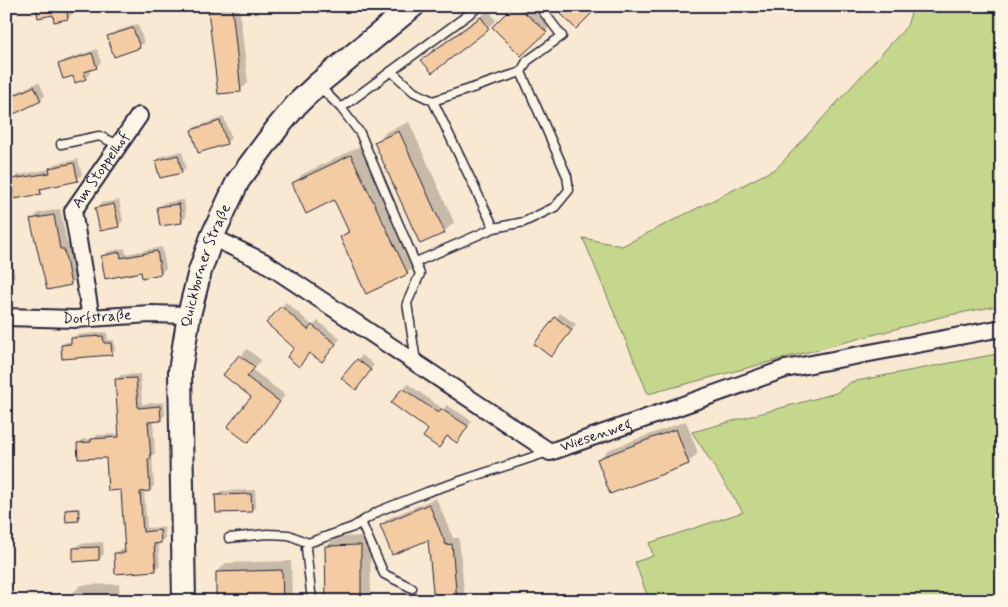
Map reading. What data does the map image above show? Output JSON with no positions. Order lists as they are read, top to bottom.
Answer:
{
  "streets": {
    "main road": ["Quickborner Straße"],
    "street": ["Am Stoppelhof", "Dorfstraße", "Wiesenweg"]
  },
  "crossings": [
    ["Am Stoppelhof", "Dorfstraße"],
    ["Quickborner Straße", "Dorfstraße"],
    ["Quickborner Straße", "Wiesenweg"]
  ]
}
